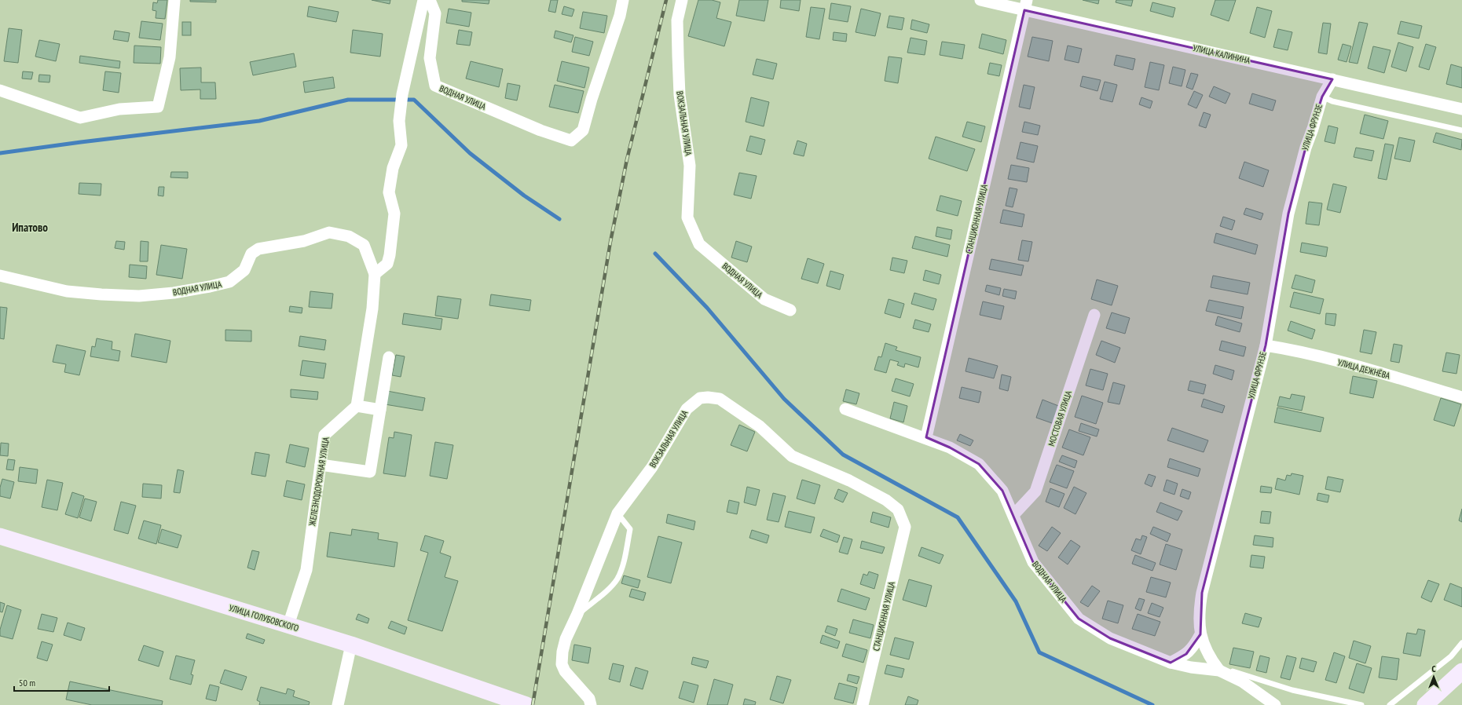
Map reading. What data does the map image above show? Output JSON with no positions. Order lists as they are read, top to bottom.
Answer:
{
  "streets": {
    "street": [
      "УЛИЦА КАЛИНИНА",
      "ВОДНАЯ УЛИЦА",
      "ВОКЗАЛЬНАЯ УЛИЦА",
      "УЛИЦА ФРУНЗЕ",
      "СТАНЦИОННАЯ УЛИЦА",
      "УЛИЦА ДЕЖНЁВА",
      "МОСТОВАЯ УЛИЦА",
      "ЖЕЛЕЗНОДОРОЖНАЯ УЛИЦА",
      "УЛИЦА ГОЛУБОВСКОГО"
    ]
  },
  "crossings": [
    ["УЛИЦА КАЛИНИНА", "УЛИЦА ФРУНЗЕ"],
    ["УЛИЦА КАЛИНИНА", "СТАНЦИОННАЯ УЛИЦА"],
    ["ВОДНАЯ УЛИЦА", "ВОКЗАЛЬНАЯ УЛИЦА"],
    ["ВОДНАЯ УЛИЦА", "УЛИЦА ФРУНЗЕ"],
    ["ВОДНАЯ УЛИЦА", "СТАНЦИОННАЯ УЛИЦА"],
    ["ВОДНАЯ УЛИЦА", "МОСТОВАЯ УЛИЦА"],
    ["ВОКЗАЛЬНАЯ УЛИЦА", "СТАНЦИОННАЯ УЛИЦА"],
    ["УЛИЦА ФРУНЗЕ", "УЛИЦА ДЕЖНЁВА"],
    ["ЖЕЛЕЗНОДОРОЖНАЯ УЛИЦА", "УЛИЦА ГОЛУБОВСКОГО"]
  ],
  "districts": ["Ипатово"],
  "scale_bar": "50 m",
  "north": "top"
}
